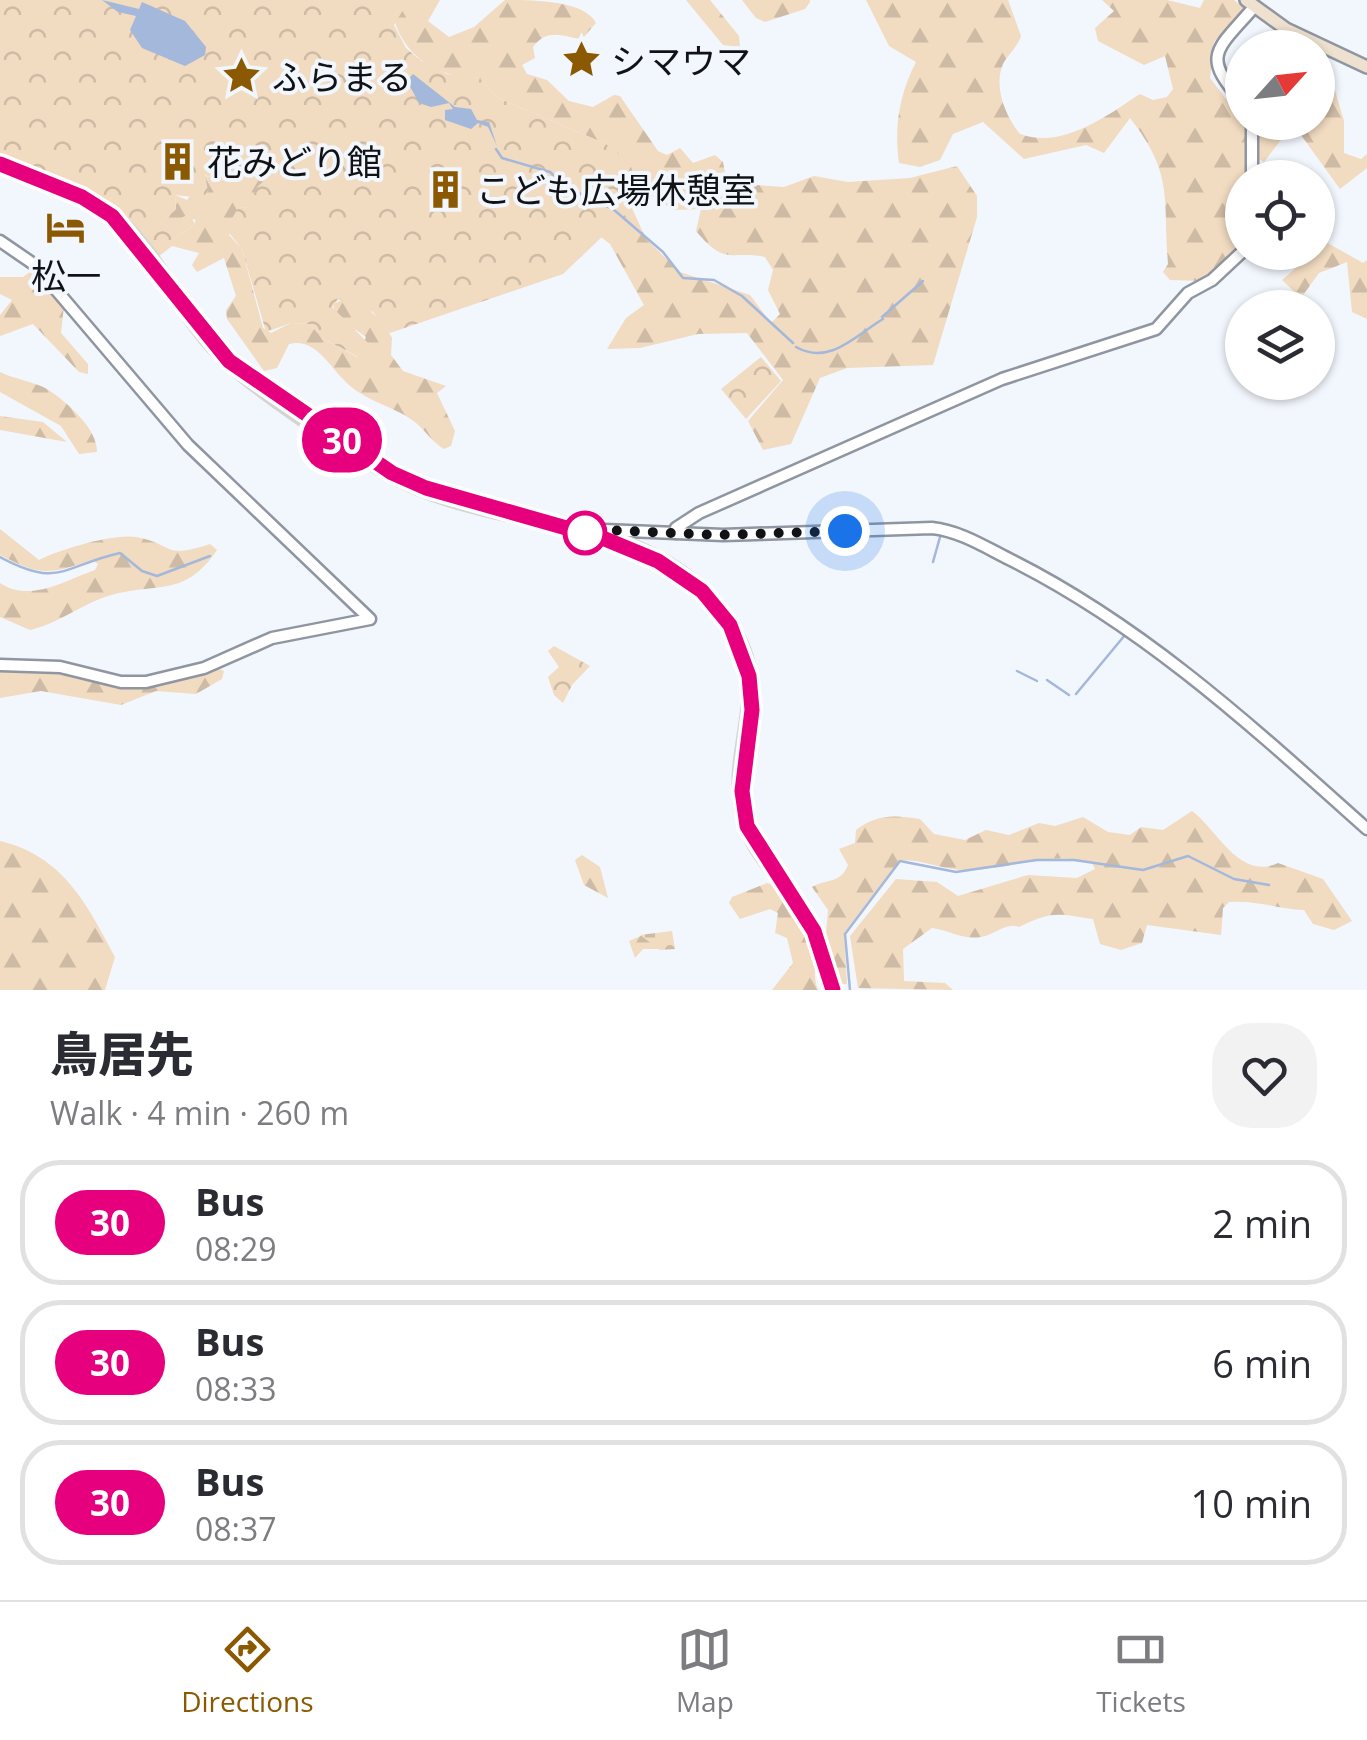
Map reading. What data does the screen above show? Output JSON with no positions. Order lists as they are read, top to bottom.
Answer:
{
  "places": {
    "place": ["シマウマ", "ふらまる"],
    "building": ["花みどり館", "こども広場休憩室"],
    "hotel": ["松一"]
  },
  "lines": ["bus line 30"],
  "north": "top right",
  "page": {
    "on_map": "30",
    "heading": ["鳥居先", "Walk · 4 min · 260 m"],
    "list": [
      {
        "mark": "30",
        "name": "Bus",
        "note": "08:29",
        "value": "2 min"
      },
      {
        "mark": "30",
        "name": "Bus",
        "note": "08:33",
        "value": "6 min"
      },
      {
        "mark": "30",
        "name": "Bus",
        "note": "08:37",
        "value": "10 min"
      }
    ],
    "tabs": ["Directions", "Map", "Tickets"]
  }
}
